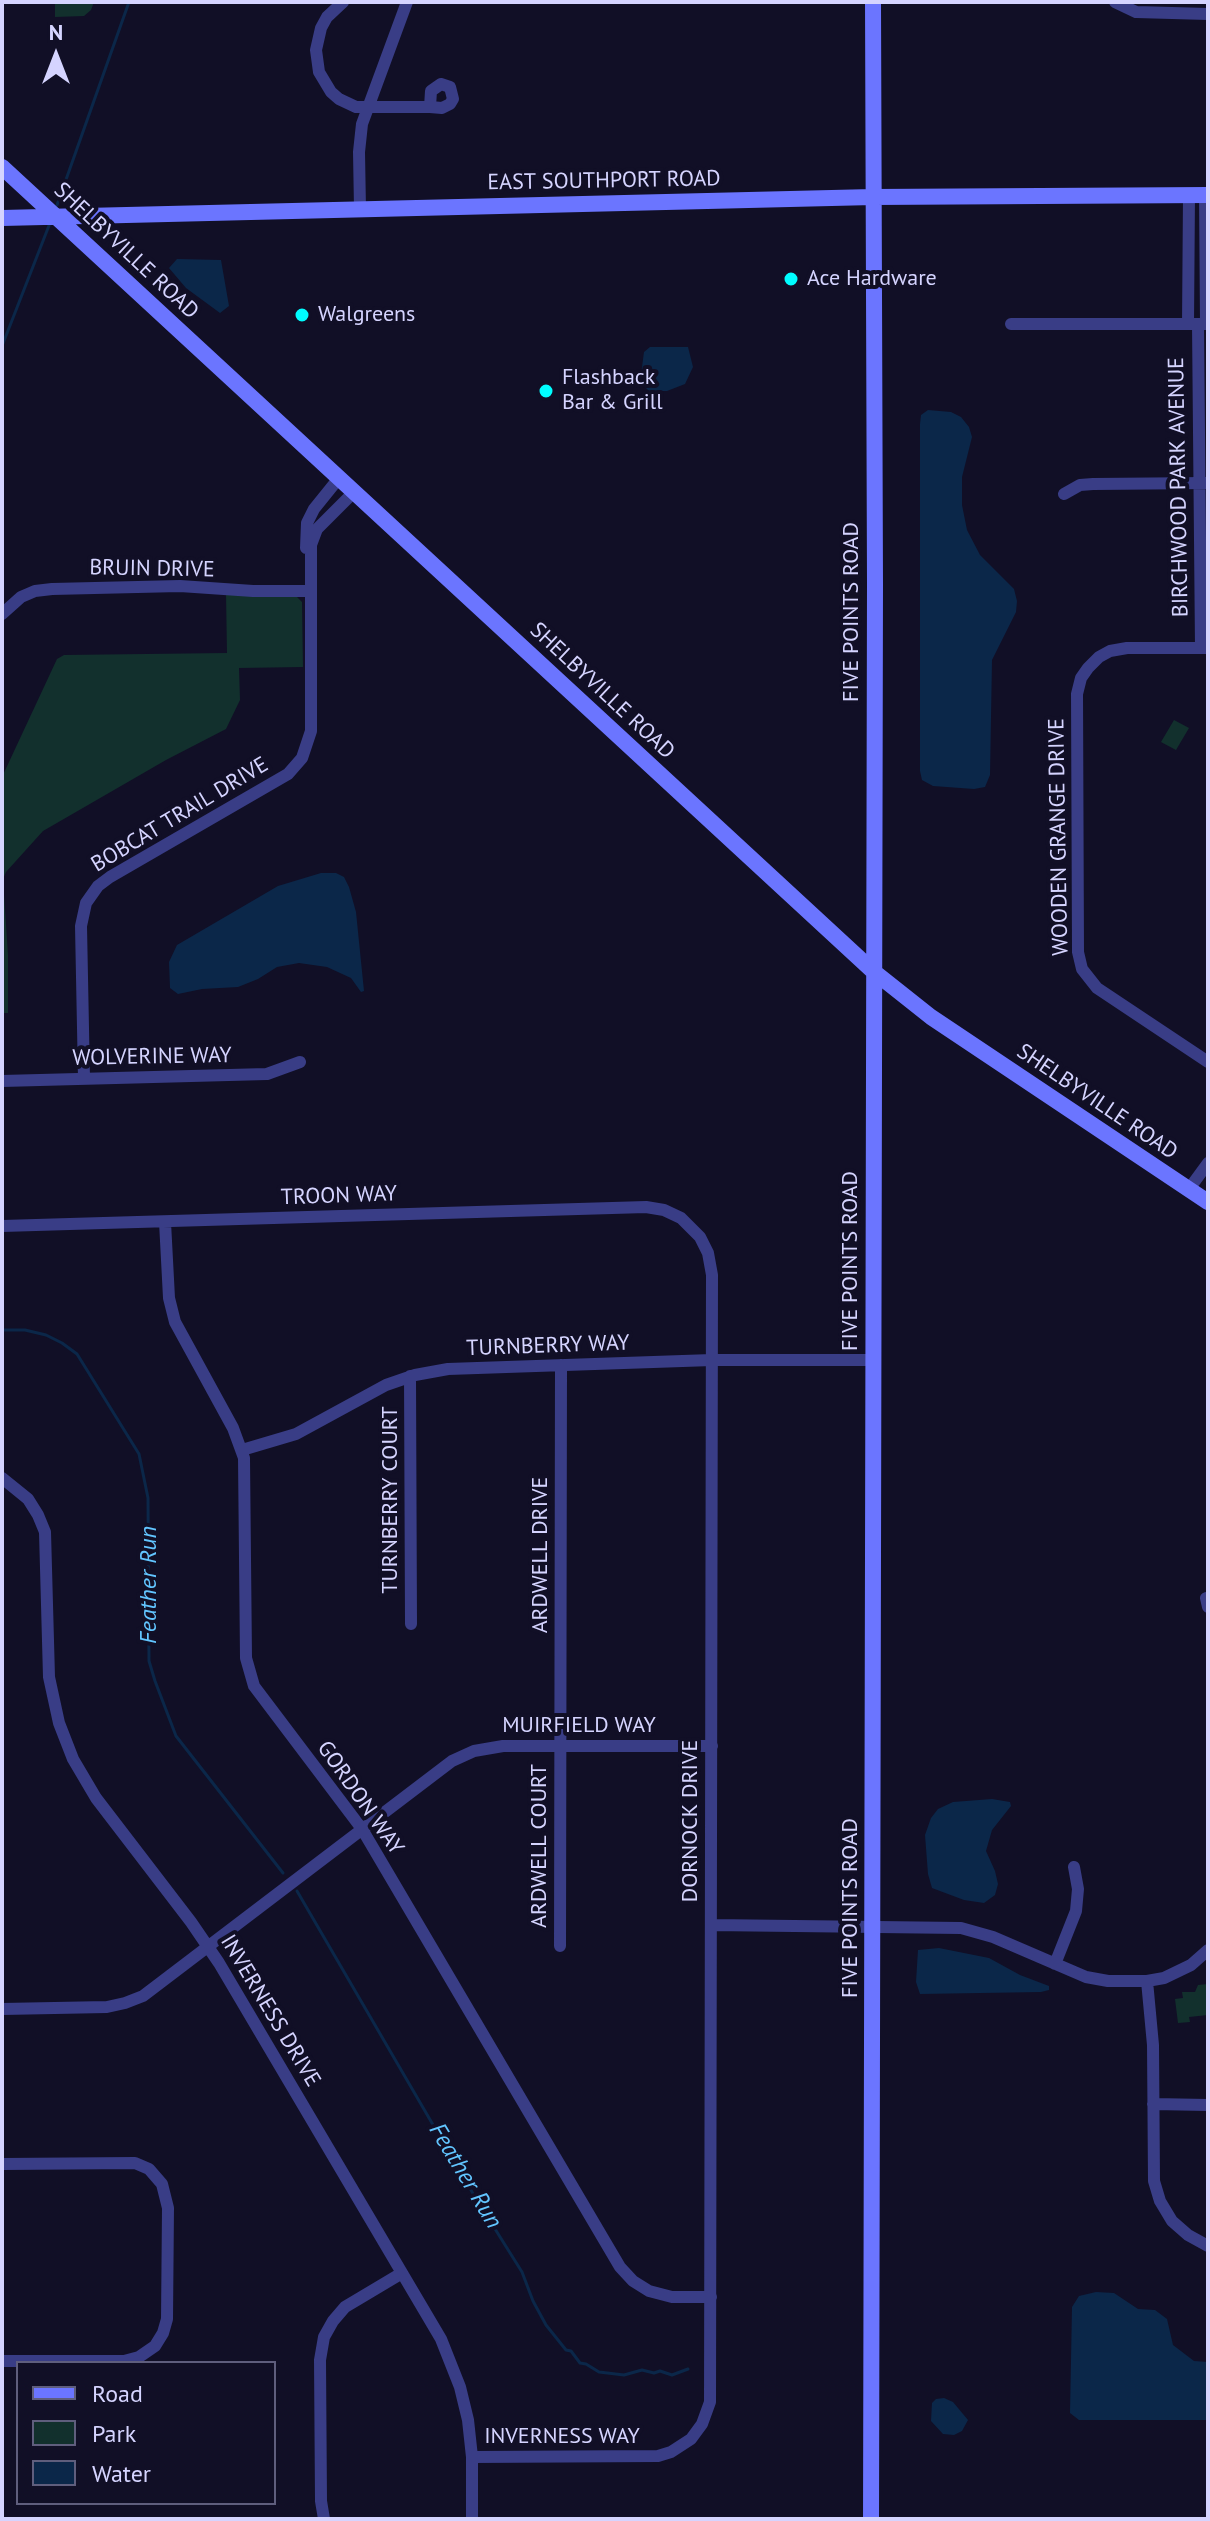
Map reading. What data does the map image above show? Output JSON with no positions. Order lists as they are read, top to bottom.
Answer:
{
  "streets": {
    "main road": ["EAST SOUTHPORT ROAD", "SHELBYVILLE ROAD", "FIVE POINTS ROAD"],
    "street": [
      "BIRCHWOOD PARK AVENUE",
      "BRUIN DRIVE",
      "BOBCAT TRAIL DRIVE",
      "WOODEN GRANGE DRIVE",
      "WOLVERINE WAY",
      "TROON WAY",
      "TURNBERRY WAY",
      "TURNBERRY COURT",
      "ARDWELL DRIVE",
      "MUIRFIELD WAY",
      "GORDON WAY",
      "DORNOCK DRIVE",
      "ARDWELL COURT",
      "INVERNESS DRIVE",
      "INVERNESS WAY"
    ]
  },
  "crossings": [
    ["EAST SOUTHPORT ROAD", "SHELBYVILLE ROAD"],
    ["EAST SOUTHPORT ROAD", "BIRCHWOOD PARK AVENUE"],
    ["EAST SOUTHPORT ROAD", "FIVE POINTS ROAD"],
    ["SHELBYVILLE ROAD", "FIVE POINTS ROAD"],
    ["SHELBYVILLE ROAD", "BOBCAT TRAIL DRIVE"],
    ["BIRCHWOOD PARK AVENUE", "WOODEN GRANGE DRIVE"],
    ["BRUIN DRIVE", "BOBCAT TRAIL DRIVE"],
    ["FIVE POINTS ROAD", "TURNBERRY WAY"],
    ["BOBCAT TRAIL DRIVE", "WOLVERINE WAY"],
    ["TROON WAY", "GORDON WAY"],
    ["TROON WAY", "DORNOCK DRIVE"],
    ["TURNBERRY WAY", "TURNBERRY COURT"],
    ["TURNBERRY WAY", "ARDWELL DRIVE"],
    ["TURNBERRY WAY", "GORDON WAY"],
    ["TURNBERRY WAY", "DORNOCK DRIVE"],
    ["ARDWELL DRIVE", "MUIRFIELD WAY"],
    ["ARDWELL DRIVE", "ARDWELL COURT"],
    ["MUIRFIELD WAY", "GORDON WAY"],
    ["MUIRFIELD WAY", "DORNOCK DRIVE"],
    ["MUIRFIELD WAY", "ARDWELL COURT"],
    ["MUIRFIELD WAY", "INVERNESS DRIVE"],
    ["GORDON WAY", "DORNOCK DRIVE"],
    ["DORNOCK DRIVE", "INVERNESS WAY"],
    ["INVERNESS DRIVE", "INVERNESS WAY"]
  ],
  "water": ["Feather Run"],
  "places": ["Ace Hardware", "Walgreens", "Flashback Bar & Grill"],
  "legend": ["Road", "Park", "Water"],
  "north": "top"
}
